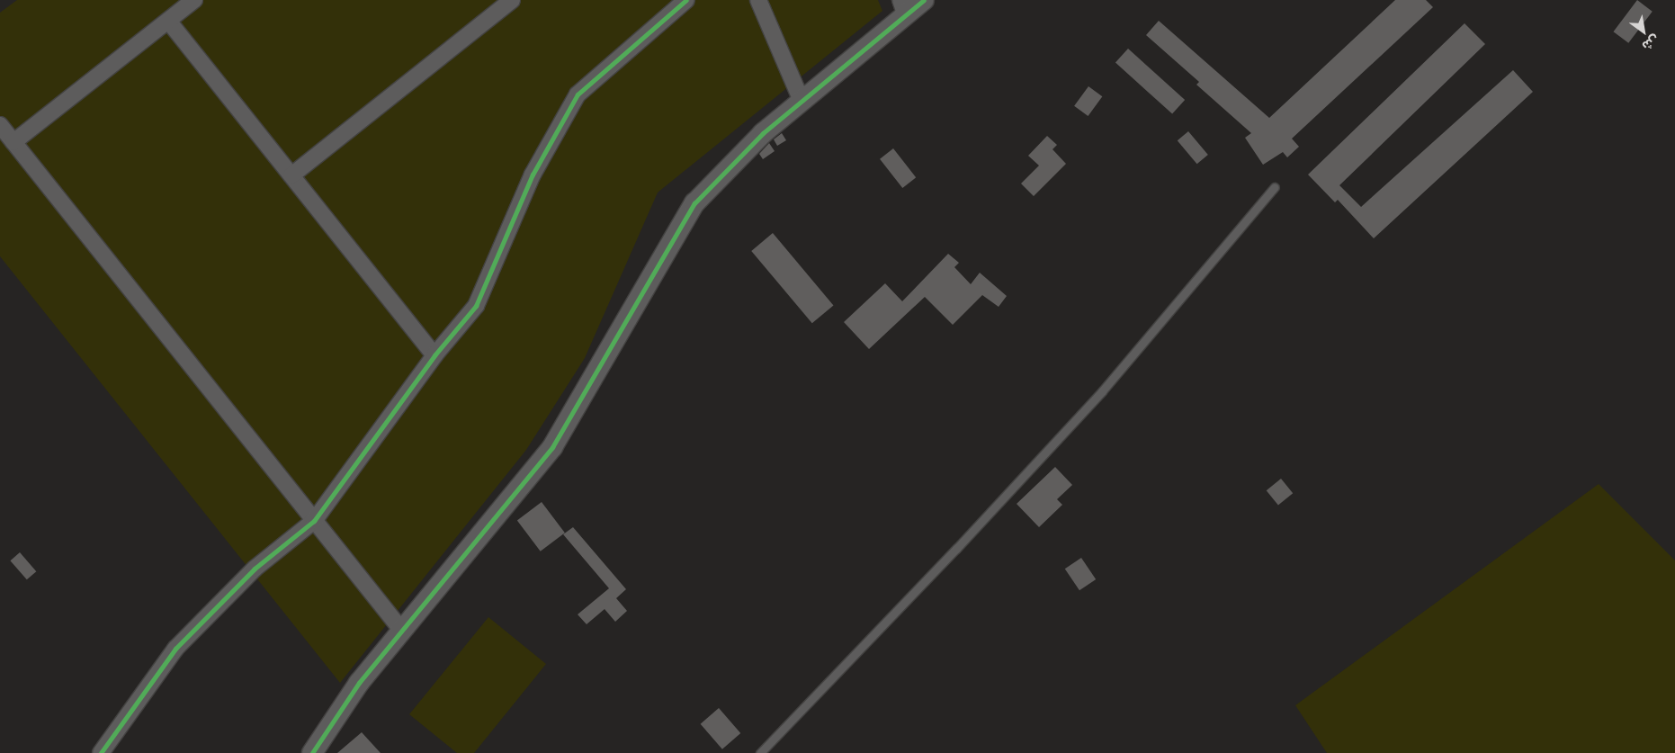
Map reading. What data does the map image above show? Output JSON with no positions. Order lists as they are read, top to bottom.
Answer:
{
  "north": "bottom right"
}
